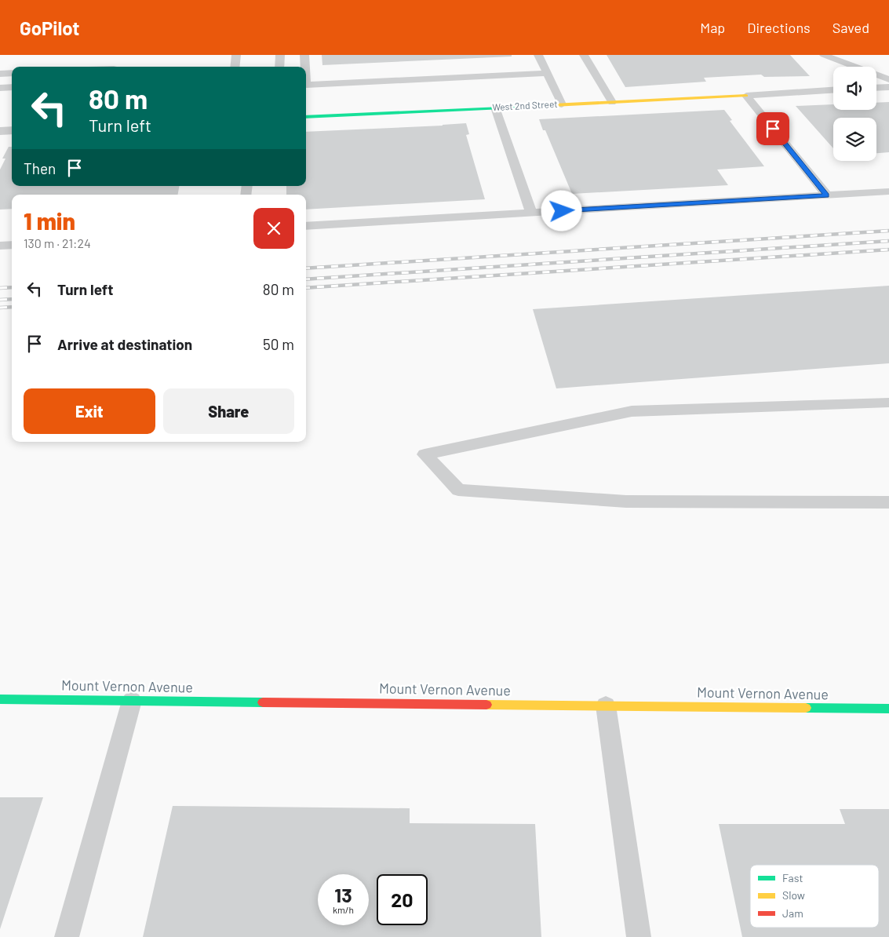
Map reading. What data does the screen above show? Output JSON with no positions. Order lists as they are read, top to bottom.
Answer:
{
  "streets": {
    "street": ["West 2nd Street", "Mount Vernon Avenue"]
  },
  "legend": ["Fast", "Slow", "Jam"],
  "page": {
    "header": "GoPilot",
    "nav": ["Map", "Directions", "Saved"],
    "turn": ["80 m", "Turn left"],
    "then": "Then",
    "heading": ["1 min", "130 m · 21:24"],
    "list": [
      {
        "name": "Turn left",
        "value": "80 m"
      },
      {
        "name": "Arrive at destination",
        "value": "50 m"
      }
    ],
    "buttons": ["Exit", "Share"],
    "speed": "13 km/h",
    "limit": "20"
  }
}
